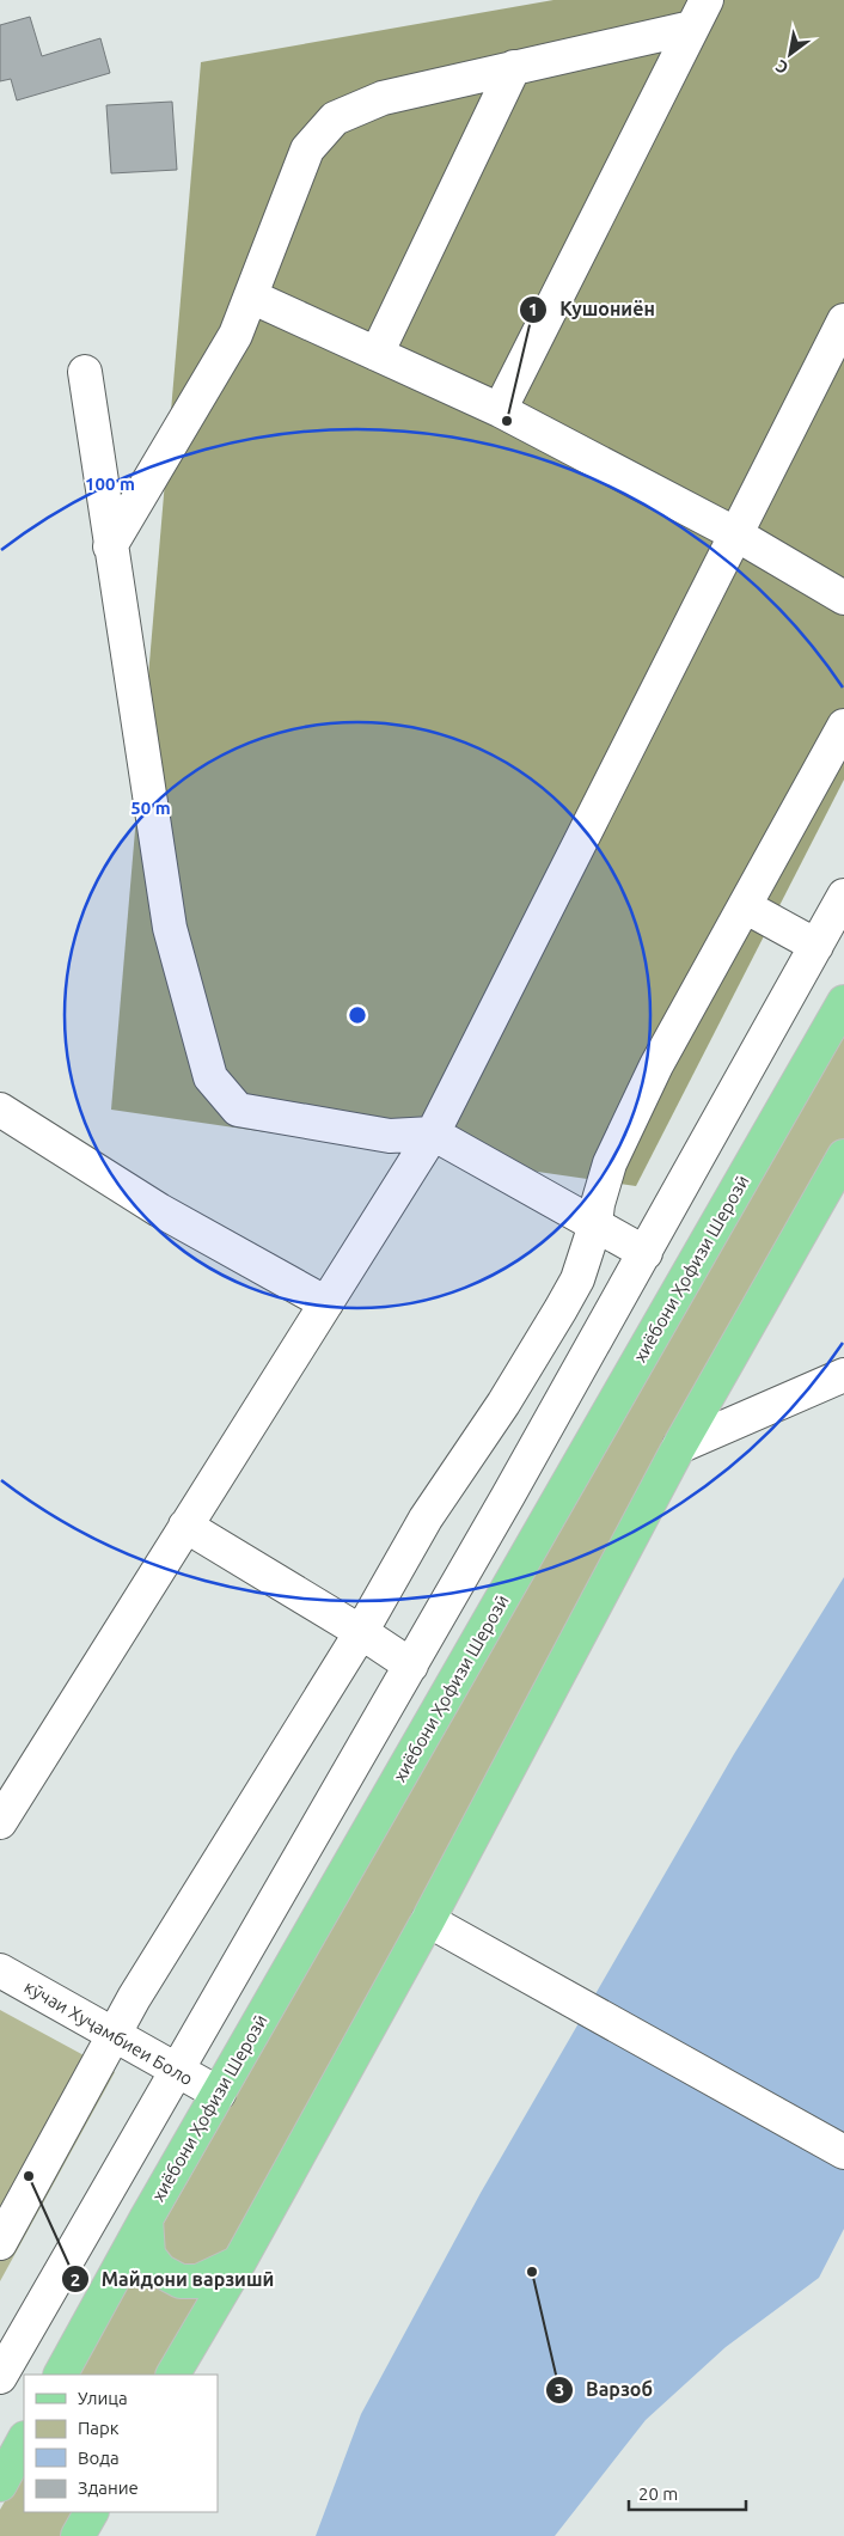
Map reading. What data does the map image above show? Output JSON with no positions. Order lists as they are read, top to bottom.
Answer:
{
  "streets": {
    "main road": ["хиёбони Ҳофизи Шерозӣ"],
    "street": ["кӯчаи Хуҷамбиеи Боло"]
  },
  "crossings": [
    ["хиёбони Ҳофизи Шерозӣ", "кӯчаи Хуҷамбиеи Боло"]
  ],
  "places": ["Кушониён", "Майдони варзишӣ", "Варзоб"],
  "legend": [
    "Улица",
    "Парк",
    "Вода",
    "Здание"
  ],
  "scale_bar": "20 m",
  "north": "bottom left",
  "rings": ["100 m", "50 m"]
}
